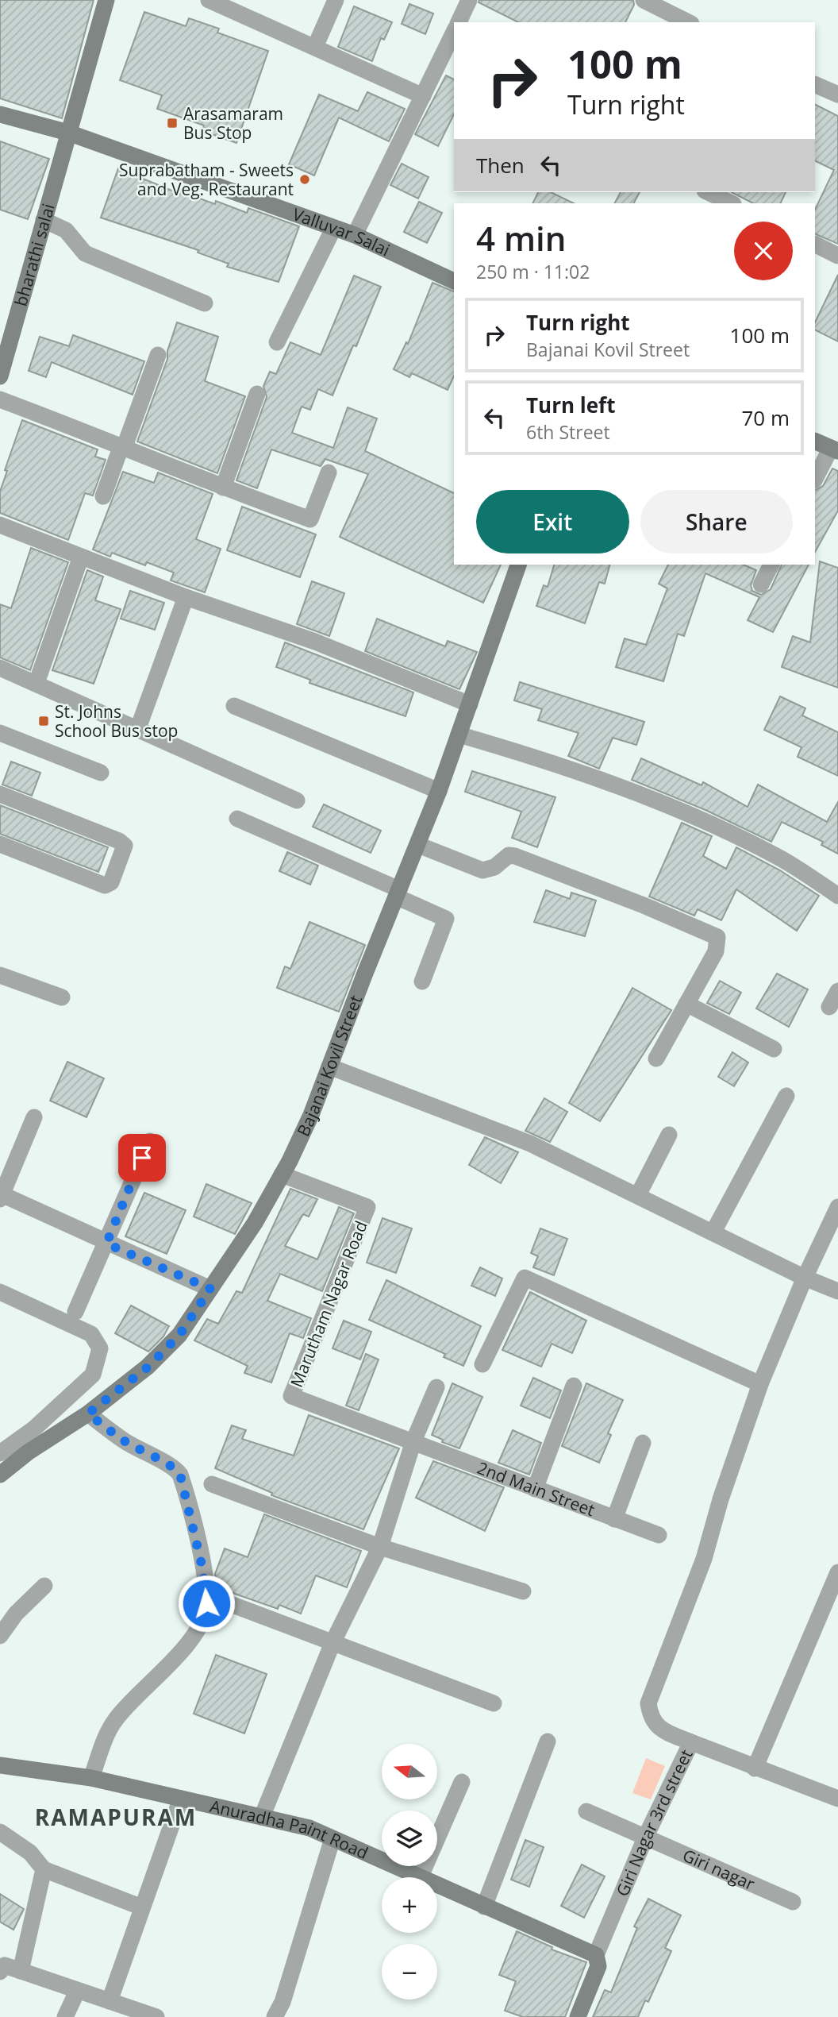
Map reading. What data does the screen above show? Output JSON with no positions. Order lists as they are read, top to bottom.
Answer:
{
  "streets": {
    "street": [
      "Valluvar Salai",
      "bharathi salai",
      "Bajanai Kovil Street",
      "Marutham Nagar Road",
      "2nd Main Street",
      "Giri Nagar 3rd street",
      "Anuradha Paint Road",
      "Giri nagar"
    ]
  },
  "crossings": [
    ["Valluvar Salai", "bharathi salai"],
    ["Bajanai Kovil Street", "Marutham Nagar Road"],
    ["Marutham Nagar Road", "2nd Main Street"],
    ["Giri Nagar 3rd street", "Anuradha Paint Road"],
    ["Giri Nagar 3rd street", "Giri nagar"]
  ],
  "districts": ["RAMAPURAM"],
  "places": {
    "transit": ["Arasamaram Bus Stop", "St. Johns School Bus stop"],
    "other": ["Suprabatham - Sweets and Veg. Restaurant"]
  },
  "north": "left",
  "page": {
    "turn": ["100 m", "Turn right"],
    "then": "Then",
    "heading": ["4 min", "250 m · 11:02"],
    "list": [
      {
        "name": "Turn right",
        "note": "Bajanai Kovil Street",
        "value": "100 m"
      },
      {
        "name": "Turn left",
        "note": "6th Street",
        "value": "70 m"
      }
    ],
    "buttons": ["Exit", "Share"],
    "map_buttons": ["+", "−"]
  }
}
